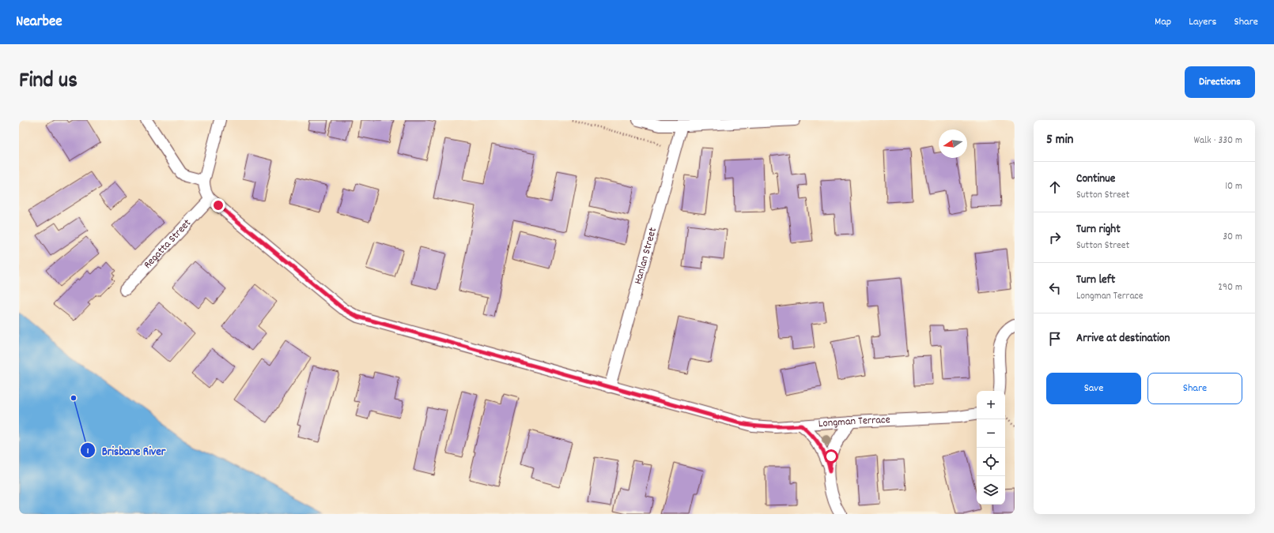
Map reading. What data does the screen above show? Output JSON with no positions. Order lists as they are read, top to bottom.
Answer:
{
  "streets": {
    "street": ["Regatta Street", "Hanlan Street", "Longman Terrace"]
  },
  "crossings": [
    ["Regatta Street", "Longman Terrace"],
    ["Hanlan Street", "Longman Terrace"]
  ],
  "places": ["Brisbane River"],
  "north": "left",
  "page": {
    "header": "Nearbee",
    "nav": ["Map", "Layers", "Share"],
    "title": "Find us",
    "buttons": [
      "Directions",
      ["Save", "Share"]
    ],
    "heading": ["5 min", "Walk · 330 m"],
    "list": [
      ["Continue", "Sutton Street", "10 m"],
      ["Turn right", "Sutton Street", "30 m"],
      ["Turn left", "Longman Terrace", "290 m"],
      "Arrive at destination"
    ],
    "map_buttons": ["+", "−"]
  }
}
